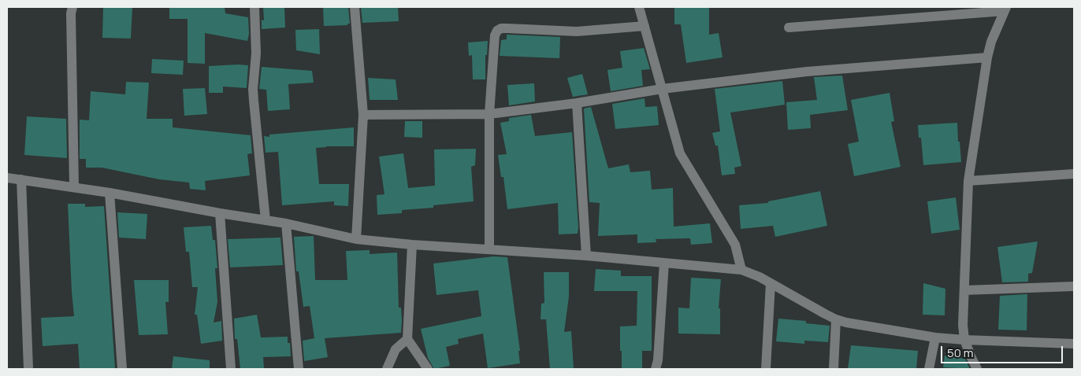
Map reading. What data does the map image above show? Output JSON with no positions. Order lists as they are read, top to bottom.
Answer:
{
  "scale_bar": "50 m"
}
